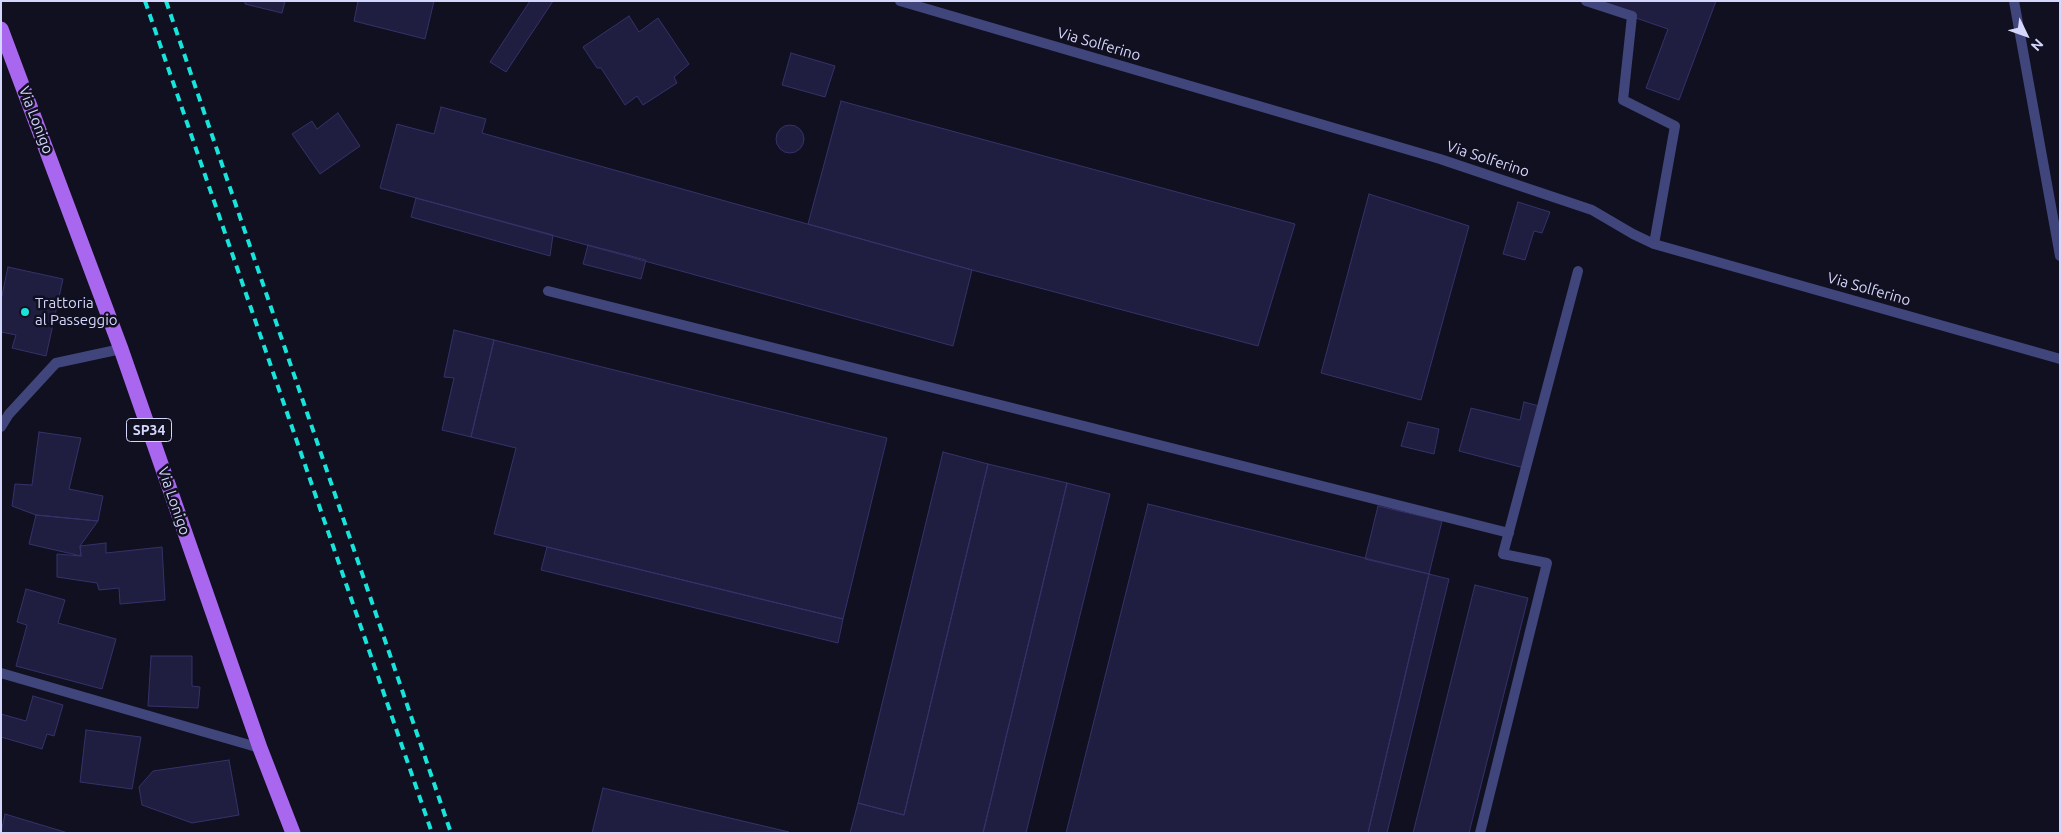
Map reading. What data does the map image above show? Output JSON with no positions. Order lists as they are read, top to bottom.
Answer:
{
  "streets": {
    "main road": ["Via Lonigo", "SP34"],
    "street": ["Via Solferino"]
  },
  "places": ["Trattoria al Passeggio"],
  "north": "bottom right"
}
